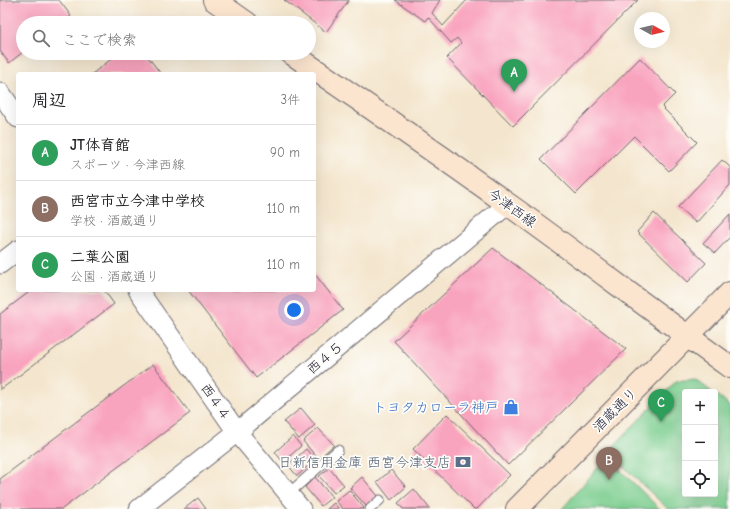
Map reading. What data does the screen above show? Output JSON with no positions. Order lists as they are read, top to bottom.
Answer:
{
  "streets": {
    "street": [
      "今津西線",
      "西４５",
      "西４４",
      "酒蔵通り"
    ]
  },
  "crossings": [
    ["今津西線", "西４５"],
    ["今津西線", "酒蔵通り"],
    ["西４５", "西４４"]
  ],
  "places": {
    "shop": ["トヨタカローラ神戸"],
    "bank": ["日新信用金庫 西宮今津支店"]
  },
  "north": "right",
  "page": {
    "search": "ここで検索",
    "pins": ["A", "C", "B"],
    "heading": ["周辺", "3件"],
    "list": [
      {
        "mark": "A",
        "name": "JT体育館",
        "note": "スポーツ · 今津西線",
        "value": "90 m"
      },
      {
        "mark": "B",
        "name": "西宮市立今津中学校",
        "note": "学校 · 酒蔵通り",
        "value": "110 m"
      },
      {
        "mark": "C",
        "name": "二葉公園",
        "note": "公園 · 酒蔵通り",
        "value": "110 m"
      }
    ],
    "map_buttons": ["+", "−"]
  }
}
